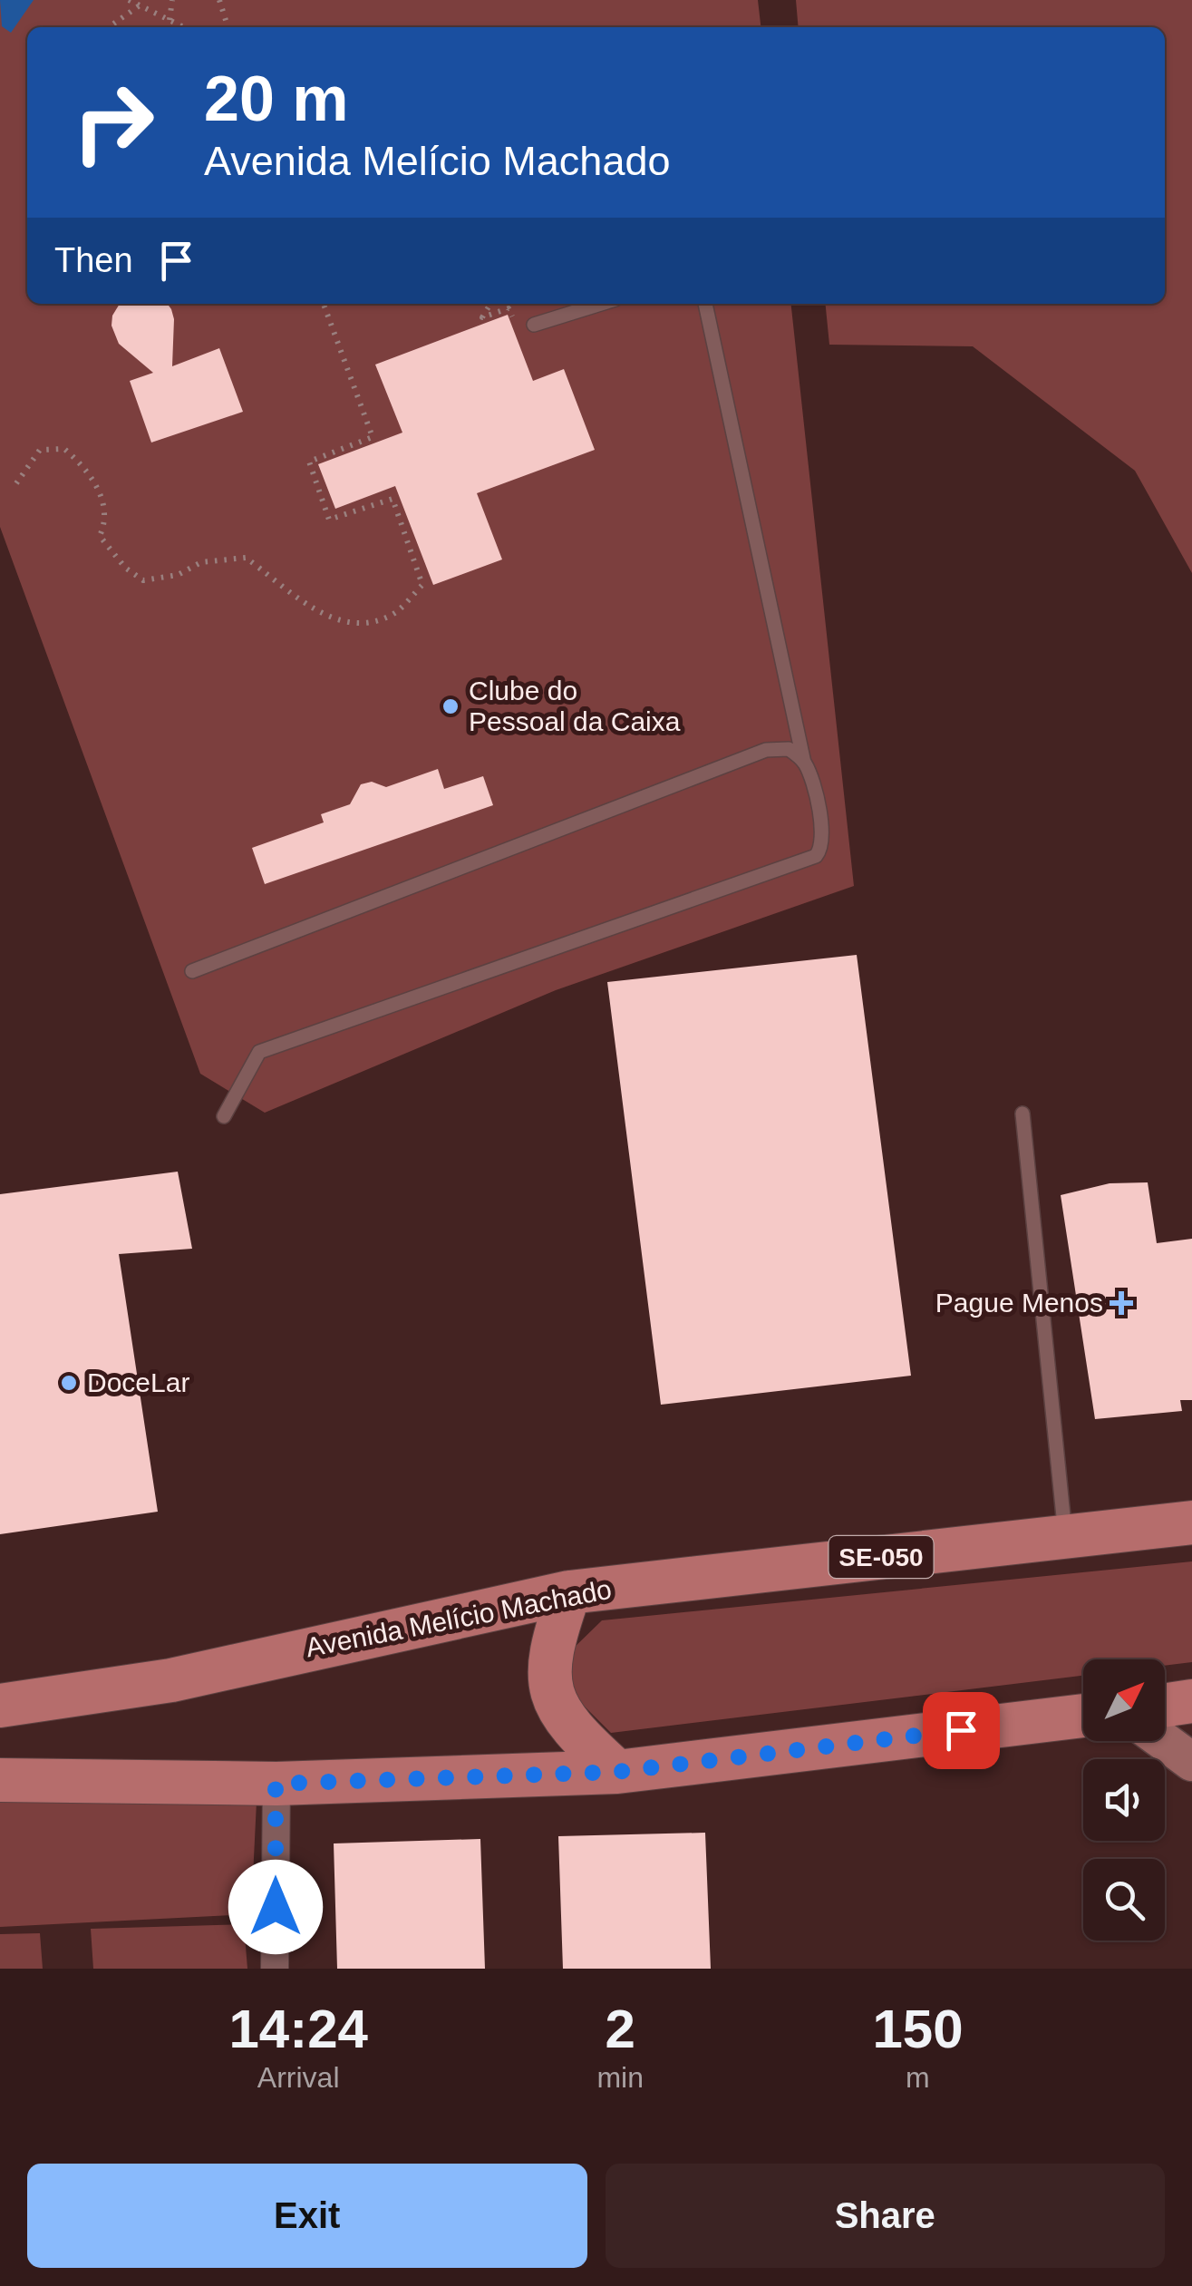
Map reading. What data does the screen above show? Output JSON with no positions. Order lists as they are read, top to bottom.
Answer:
{
  "streets": {
    "main road": ["SE-050", "Avenida Melício Machado"]
  },
  "places": {
    "other": ["Clube do Pessoal da Caixa", "DoceLar"],
    "health": ["Pague Menos"]
  },
  "north": "top right",
  "page": {
    "turn": ["20 m", "Avenida Melício Machado"],
    "then": "Then",
    "eta": [
      "14:24",
      "Arrival",
      "2",
      "min",
      "150",
      "m"
    ],
    "buttons": ["Exit", "Share"]
  }
}
